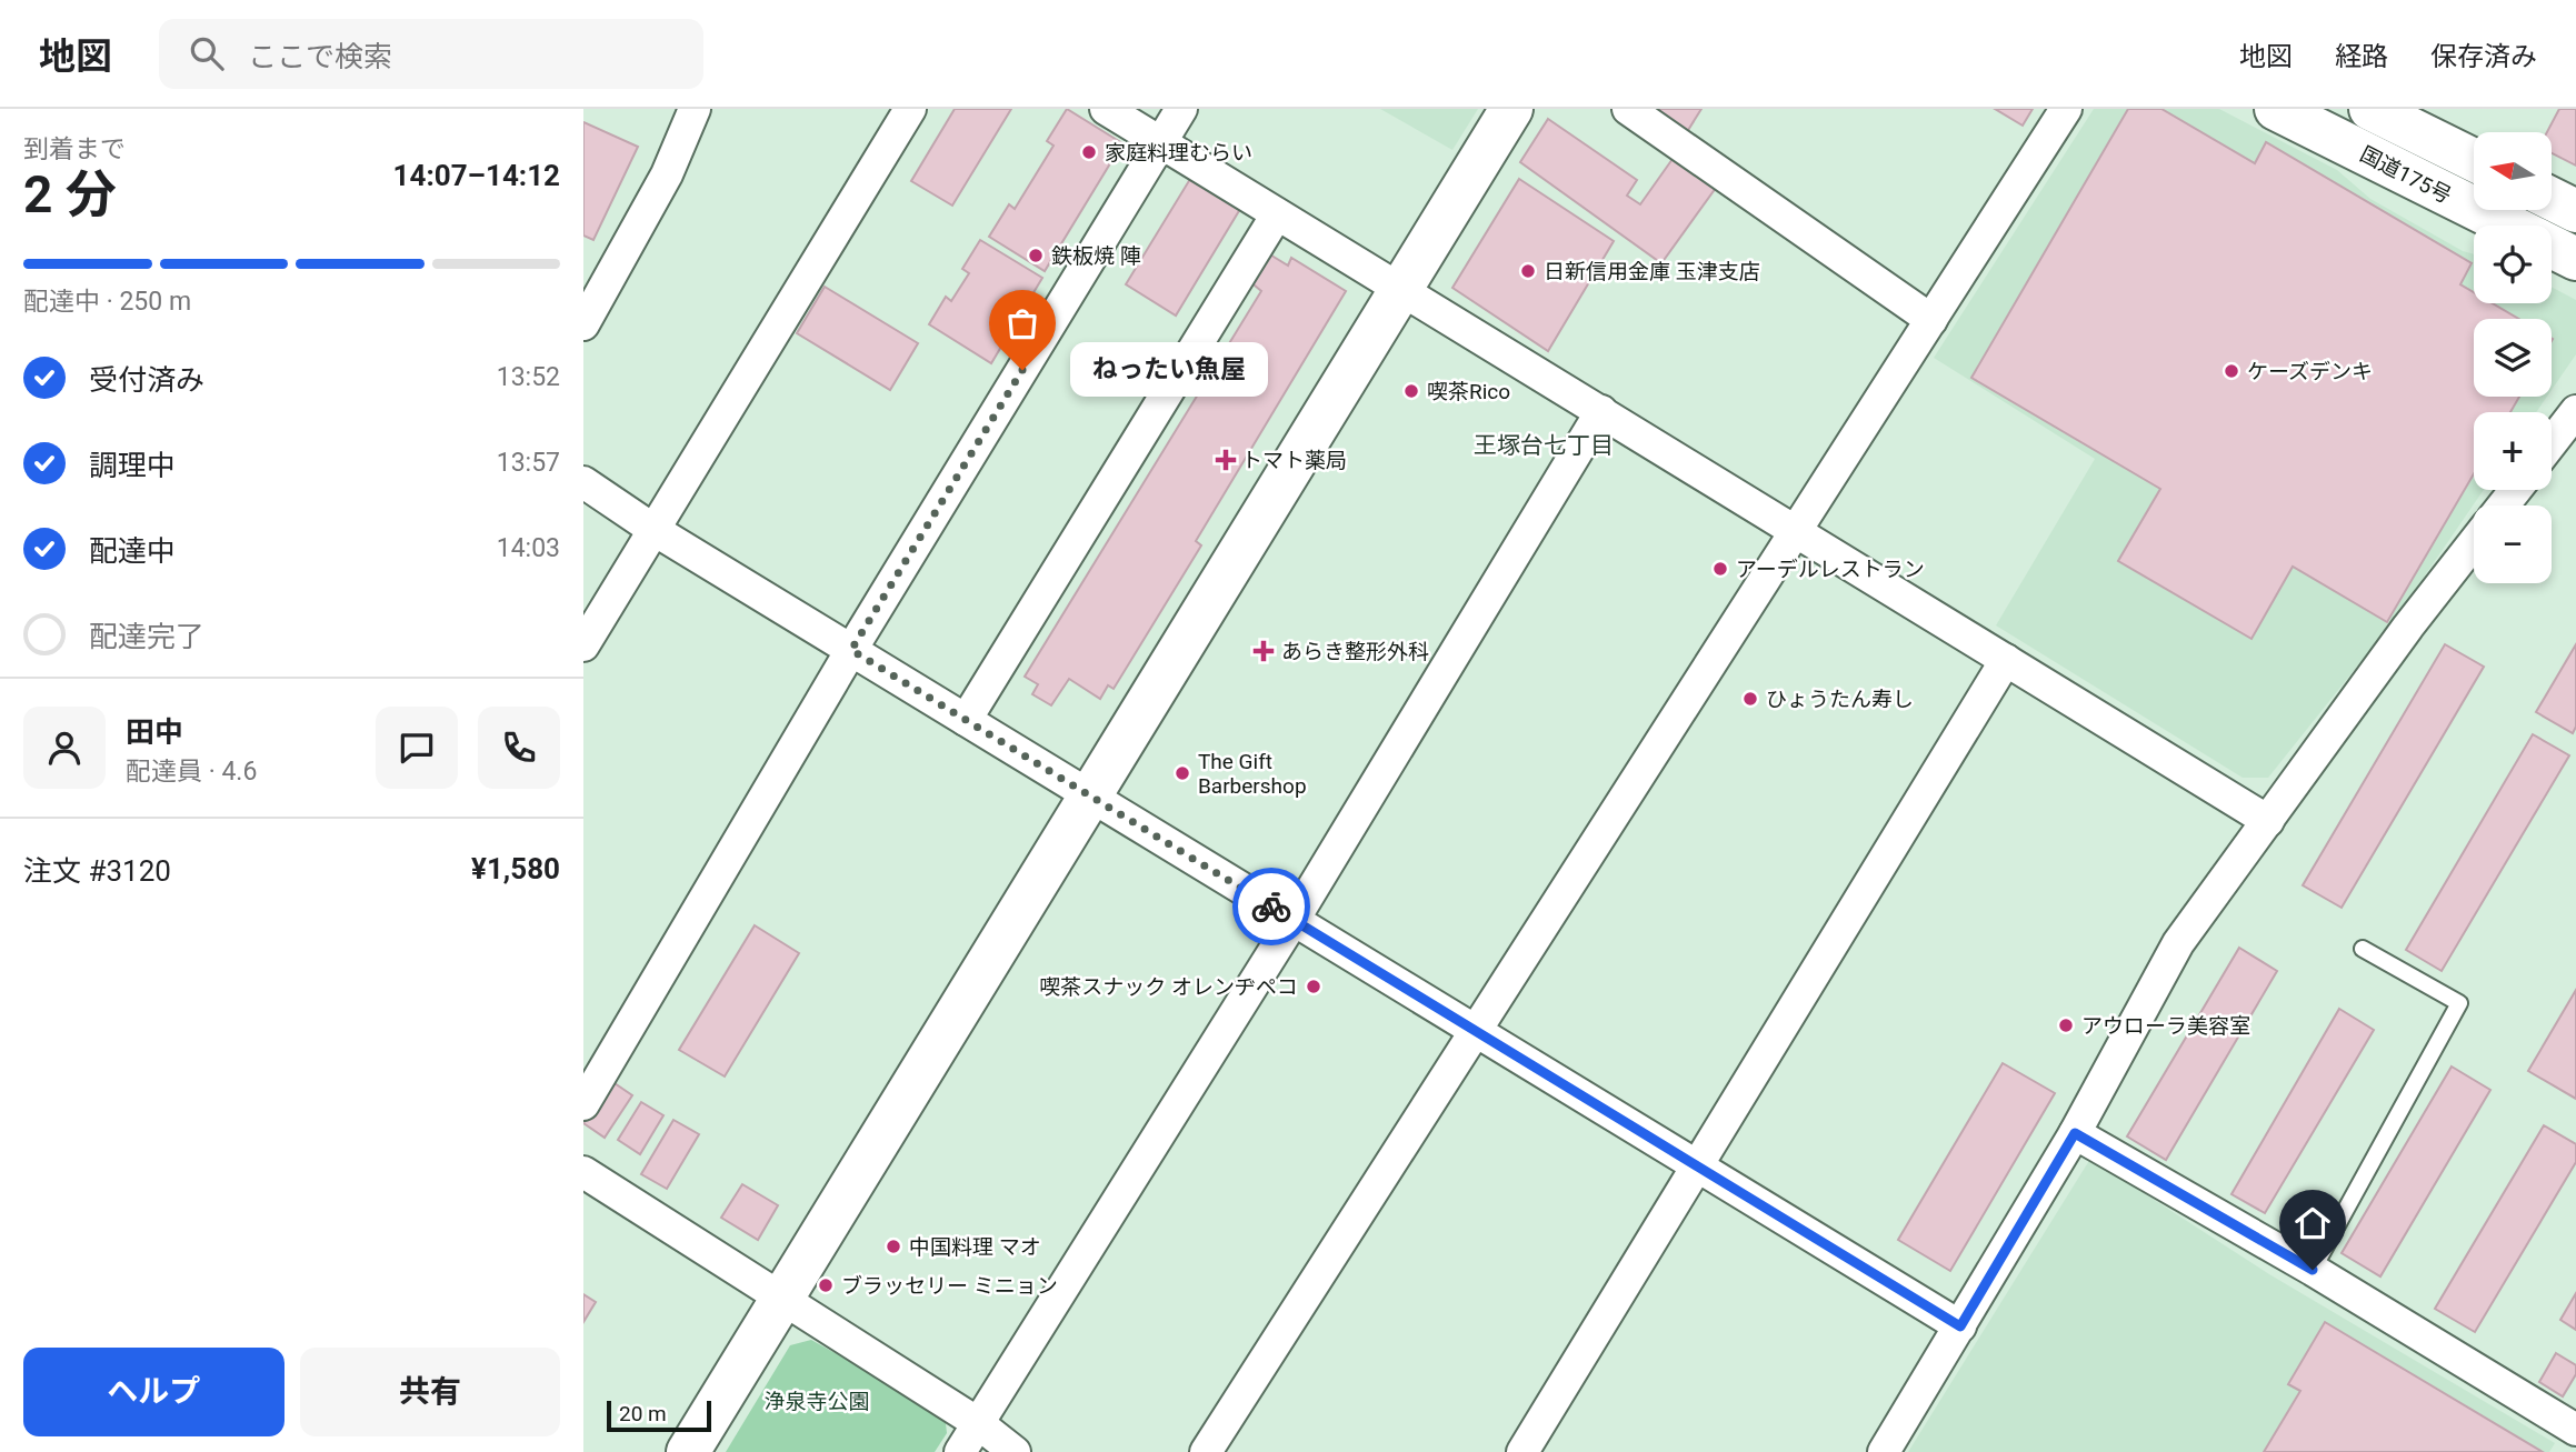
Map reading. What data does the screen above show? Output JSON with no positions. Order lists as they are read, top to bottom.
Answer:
{
  "streets": {
    "main road": ["国道175号"]
  },
  "districts": ["王塚台七丁目"],
  "parks": ["浄泉寺公園"],
  "places": {
    "other": [
      "家庭料理むらい",
      "鉄板焼 陣",
      "日新信用金庫 玉津支店",
      "ねったい魚屋",
      "ケーズデンキ",
      "喫茶Rico",
      "アーデルレストラン",
      "ひょうたん寿し",
      "The Gift Barbershop",
      "喫茶スナック オレンヂペコ",
      "アウローラ美容室",
      "中国料理 マオ",
      "ブラッセリー ミニョン"
    ],
    "health": ["トマト薬局", "あらき整形外科"]
  },
  "scale_bar": "20 m",
  "north": "left",
  "page": {
    "header": "地図",
    "search": "ここで検索",
    "nav": ["地図", "経路", "保存済み"],
    "heading": ["2 分", "到着まで", "14:07–14:12"],
    "panel": [
      "田中",
      "配達員 · 4.6",
      "注文 #3120",
      "¥1,580"
    ],
    "map_buttons": ["+", "−"],
    "bar": "配達中 · 250 m",
    "list": [
      ["受付済み", "13:52"],
      ["調理中", "13:57"],
      ["配達中", "14:03"],
      "配達完了"
    ],
    "bubble": "ねったい魚屋",
    "buttons": ["ヘルプ", "共有"],
    "scale": "20 m"
  }
}
